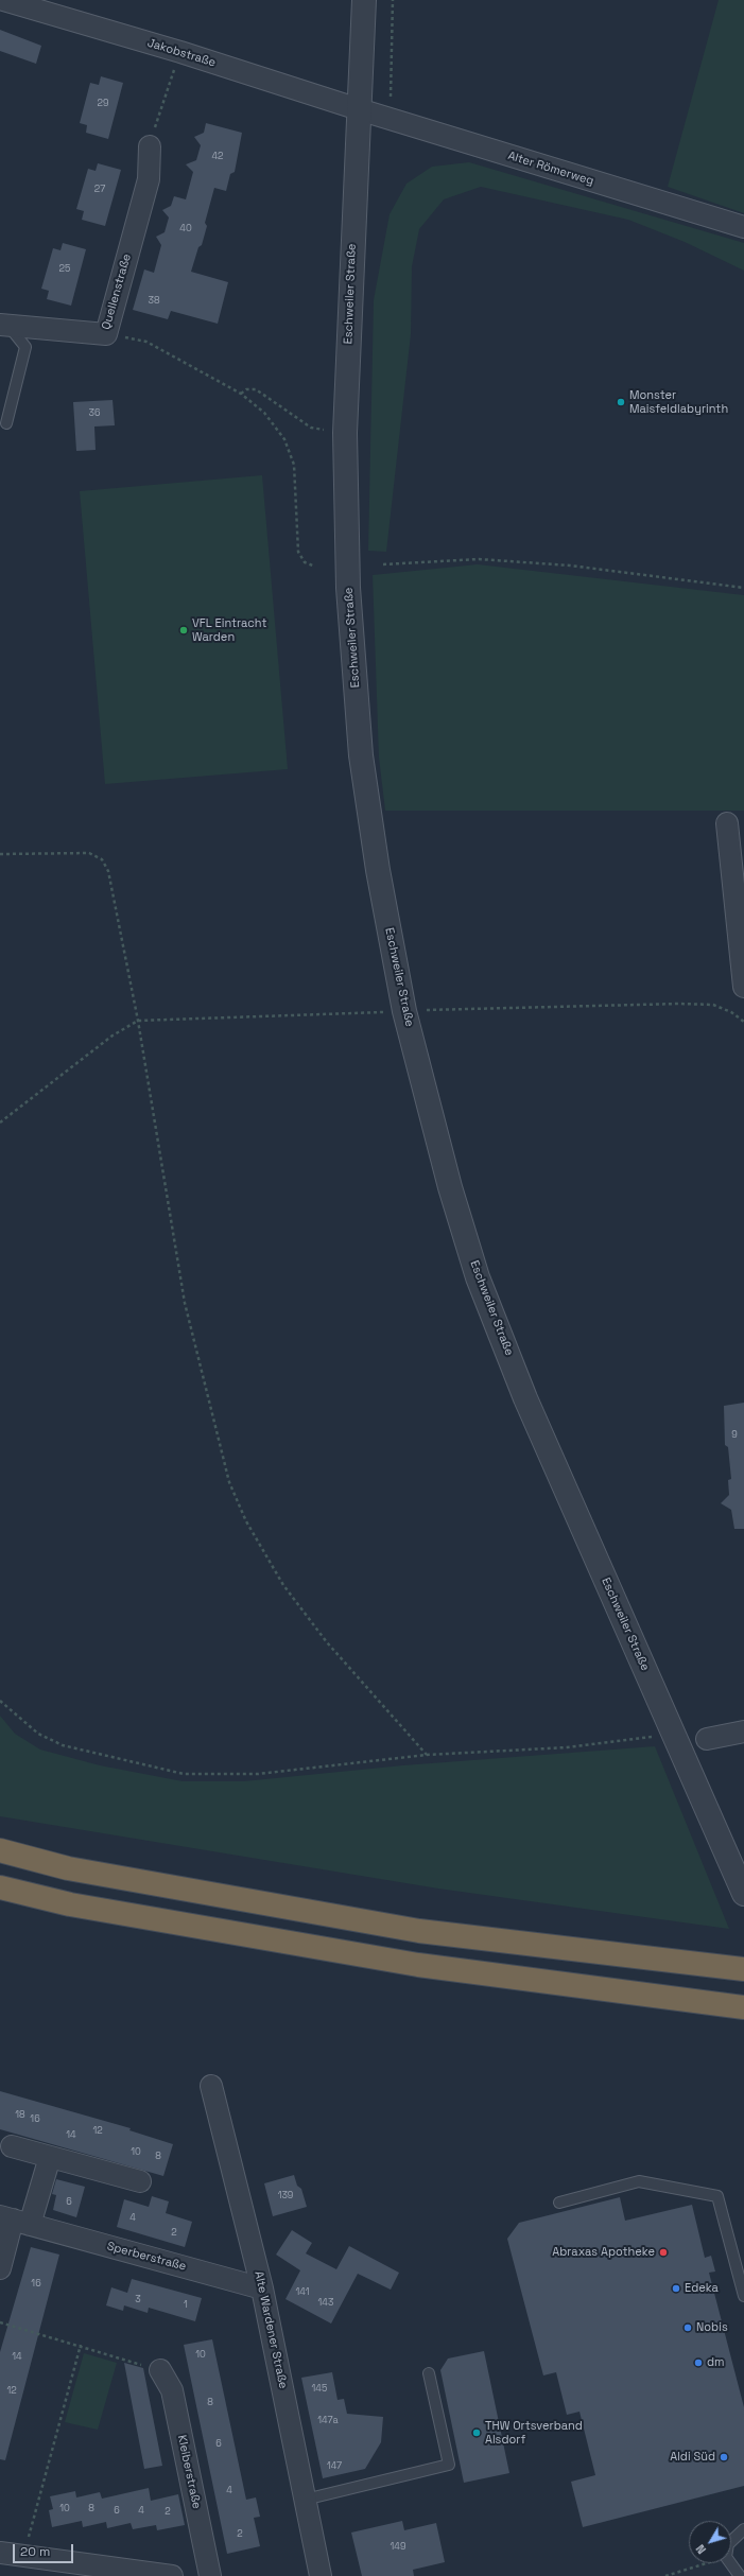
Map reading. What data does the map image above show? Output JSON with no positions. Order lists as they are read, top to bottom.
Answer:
{
  "streets": {
    "street": [
      "Jakobstraße",
      "Alter Römerweg",
      "Quellenstraße",
      "Eschweiler Straße",
      "Sperberstraße",
      "Alte Wardener Straße",
      "Kleiberstraße"
    ]
  },
  "crossings": [
    ["Jakobstraße", "Alter Römerweg"],
    ["Jakobstraße", "Eschweiler Straße"],
    ["Alter Römerweg", "Eschweiler Straße"],
    ["Sperberstraße", "Alte Wardener Straße"]
  ],
  "places": [
    "Monster Maisfeldlabyrinth",
    "VFL Eintracht Warden",
    "Abraxas Apotheke",
    "Edeka",
    "Nobis",
    "dm",
    "THW Ortsverband Alsdorf",
    "Aldi Süd"
  ],
  "house_numbers": [
    "29",
    "42",
    "27",
    "40",
    "25",
    "38",
    "36",
    "9",
    "18",
    "16",
    "12",
    "14",
    "10",
    "8",
    "139",
    "6",
    "4",
    "2",
    "16",
    "141",
    "3",
    "143",
    "1",
    "10",
    "14",
    "145",
    "12",
    "8",
    "147a",
    "6",
    "147",
    "4",
    "10",
    "8",
    "6",
    "4",
    "2",
    "2",
    "149"
  ],
  "scale_bar": "20 m",
  "north": "bottom left"
}
